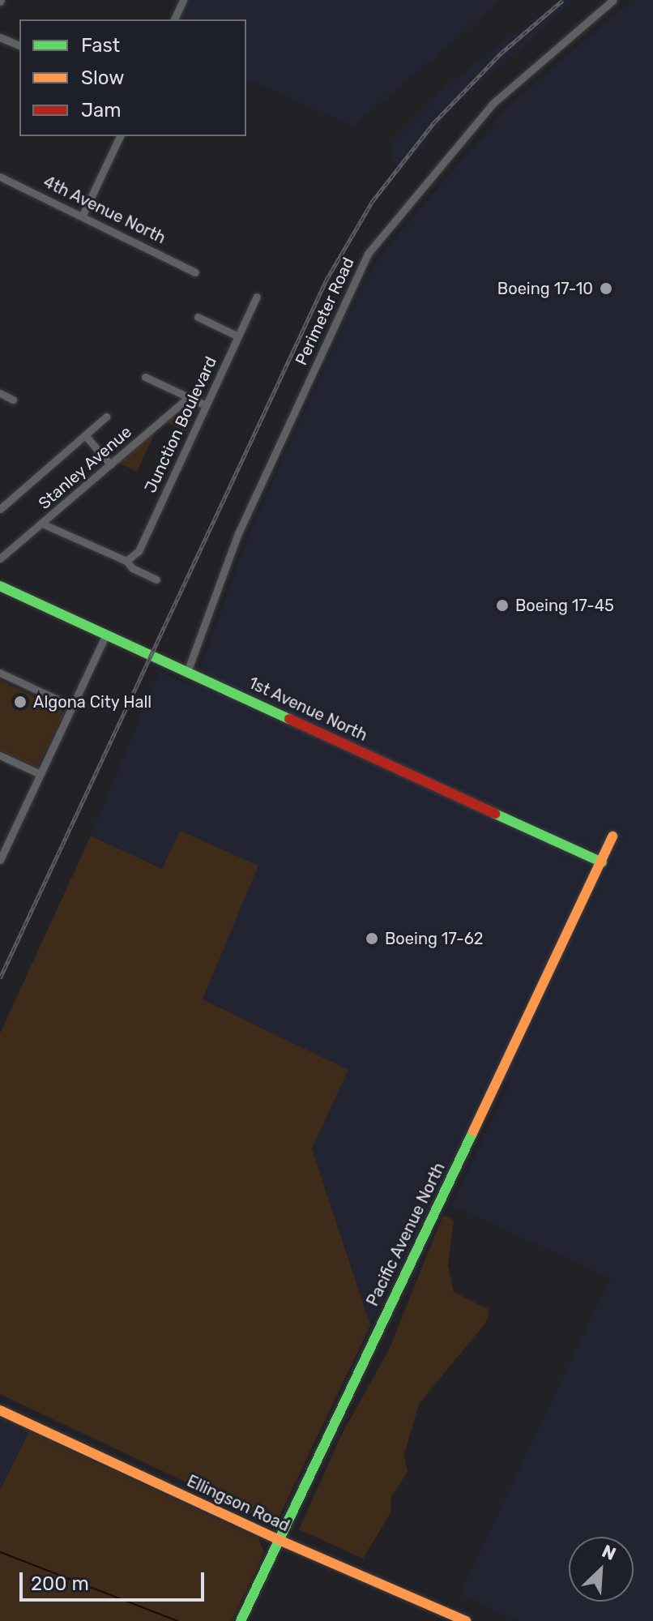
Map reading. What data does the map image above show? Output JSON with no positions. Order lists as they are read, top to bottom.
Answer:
{
  "streets": {
    "street": [
      "4th Avenue North",
      "Perimeter Road",
      "Junction Boulevard",
      "Stanley Avenue",
      "1st Avenue North",
      "Pacific Avenue North",
      "Ellingson Road"
    ]
  },
  "crossings": [
    ["Perimeter Road", "1st Avenue North"],
    ["1st Avenue North", "Pacific Avenue North"],
    ["Pacific Avenue North", "Ellingson Road"]
  ],
  "places": [
    "Boeing 17-10",
    "Boeing 17-45",
    "Algona City Hall",
    "Boeing 17-62"
  ],
  "legend": ["Fast", "Slow", "Jam"],
  "scale_bar": "200 m",
  "north": "top right"
}
